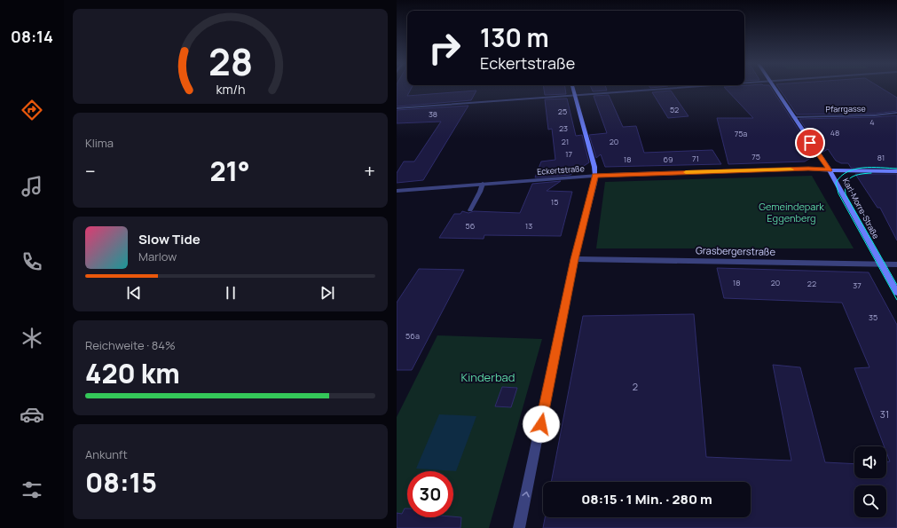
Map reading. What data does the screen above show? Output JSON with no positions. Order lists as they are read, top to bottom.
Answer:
{
  "streets": {
    "main road": ["Eckertstraße", "Karl-Morre-Straße"],
    "street": ["Pfarrgasse", "Grasbergerstraße"]
  },
  "crossings": [
    ["Pfarrgasse", "Karl-Morre-Straße"],
    ["Eckertstraße", "Karl-Morre-Straße"],
    ["Karl-Morre-Straße", "Grasbergerstraße"]
  ],
  "parks": ["Gemeindepark Eggenberg", "Kinderbad"],
  "house_numbers": [
    "52",
    "25",
    "38",
    "4",
    "23",
    "48",
    "75a",
    "21",
    "20",
    "17",
    "75",
    "81",
    "71",
    "18",
    "69",
    "15",
    "56",
    "13",
    "18",
    "20",
    "22",
    "37",
    "35",
    "56a",
    "2",
    "31"
  ],
  "page": {
    "tabs": "08:14",
    "turn": ["130 m", "Eckertstraße"],
    "tile": [
      "Klima",
      ["Reichweite · 84%", "420 km"],
      ["Ankunft", "08:15"]
    ],
    "heat": ["−", "21°", "+"],
    "song": ["Slow Tide", "Marlow"],
    "limit": "30",
    "trip": "08:15 · 1 Min. · 280 m",
    "gauge": ["28", "km/h"]
  }
}
